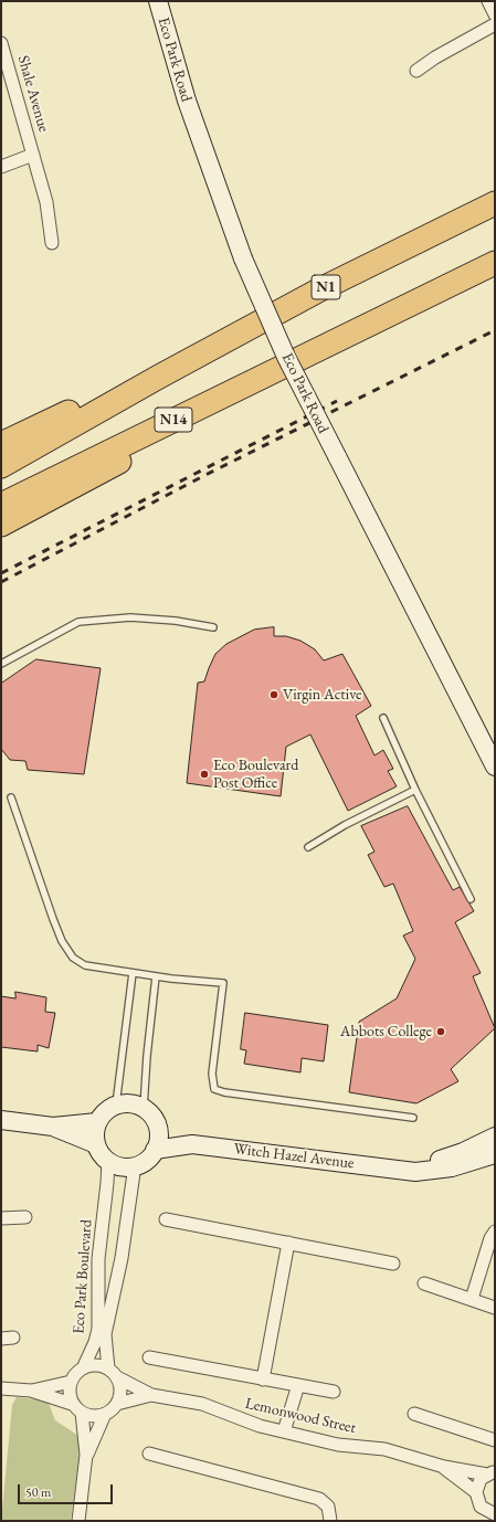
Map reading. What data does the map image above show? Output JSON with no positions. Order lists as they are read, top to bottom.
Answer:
{
  "streets": {
    "highway": ["N1", "N14"],
    "street": [
      "Eco Park Road",
      "Shale Avenue",
      "Witch Hazel Avenue",
      "Eco Park Boulevard",
      "Lemonwood Street"
    ]
  },
  "crossings": [
    ["Witch Hazel Avenue", "Eco Park Boulevard"],
    ["Eco Park Boulevard", "Lemonwood Street"]
  ],
  "places": ["Virgin Active", "Eco Boulevard Post Office", "Abbots College"],
  "scale_bar": "50 m"
}
